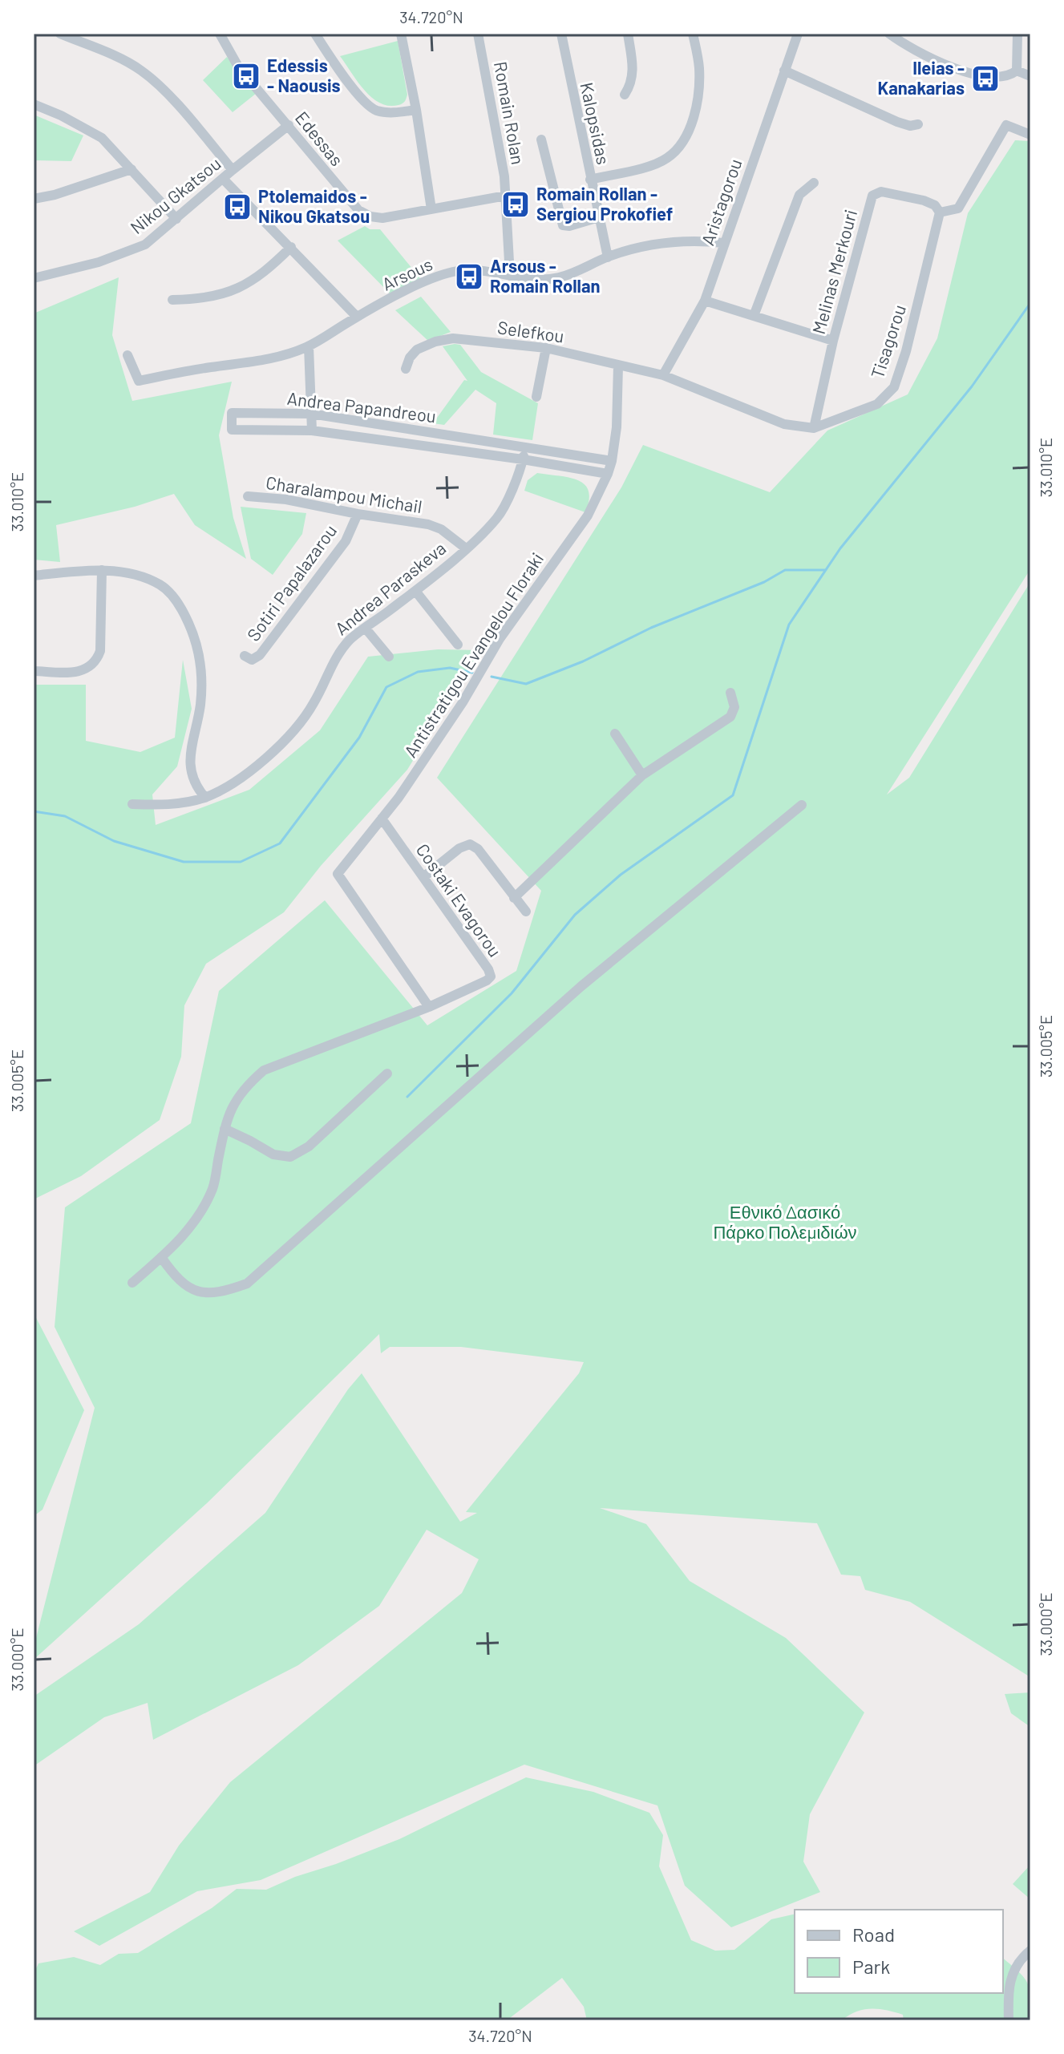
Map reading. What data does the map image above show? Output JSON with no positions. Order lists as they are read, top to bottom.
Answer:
{
  "streets": {
    "street": [
      "Romain Rolan",
      "Kalopsidas",
      "Edessas",
      "Nikou Gkatsou",
      "Aristagorou",
      "Melinas Merkouri",
      "Arsous",
      "Selefkou",
      "Tisagorou",
      "Andrea Papandreou",
      "Charalampou Michail",
      "Sotiri Papalazarou",
      "Andrea Paraskeva",
      "Antistratigou Evangelou Floraki",
      "Costaki Evagorou"
    ]
  },
  "crossings": [
    ["Romain Rolan", "Arsous"],
    ["Kalopsidas", "Arsous"],
    ["Edessas", "Nikou Gkatsou"],
    ["Aristagorou", "Arsous"],
    ["Aristagorou", "Selefkou"],
    ["Aristagorou", "Tisagorou"],
    ["Melinas Merkouri", "Tisagorou"],
    ["Selefkou", "Tisagorou"],
    ["Selefkou", "Antistratigou Evangelou Floraki"],
    ["Andrea Papandreou", "Andrea Paraskeva"],
    ["Andrea Papandreou", "Antistratigou Evangelou Floraki"],
    ["Charalampou Michail", "Sotiri Papalazarou"],
    ["Charalampou Michail", "Andrea Paraskeva"],
    ["Antistratigou Evangelou Floraki", "Costaki Evagorou"]
  ],
  "parks": ["Εθνικό Δασικό Πάρκο Πολεμιδιών"],
  "places": {
    "bus stop": [
      "Edessis - Naousis",
      "Ileias - Kanakarias",
      "Romain Rollan - Sergiou Prokofief",
      "Ptolemaidos - Nikou Gkatsou",
      "Arsous - Romain Rollan"
    ]
  },
  "legend": ["Road", "Park"],
  "coordinates": [
    "34.720°N",
    "33.010°E",
    "33.005°E",
    "33.000°E"
  ]
}
